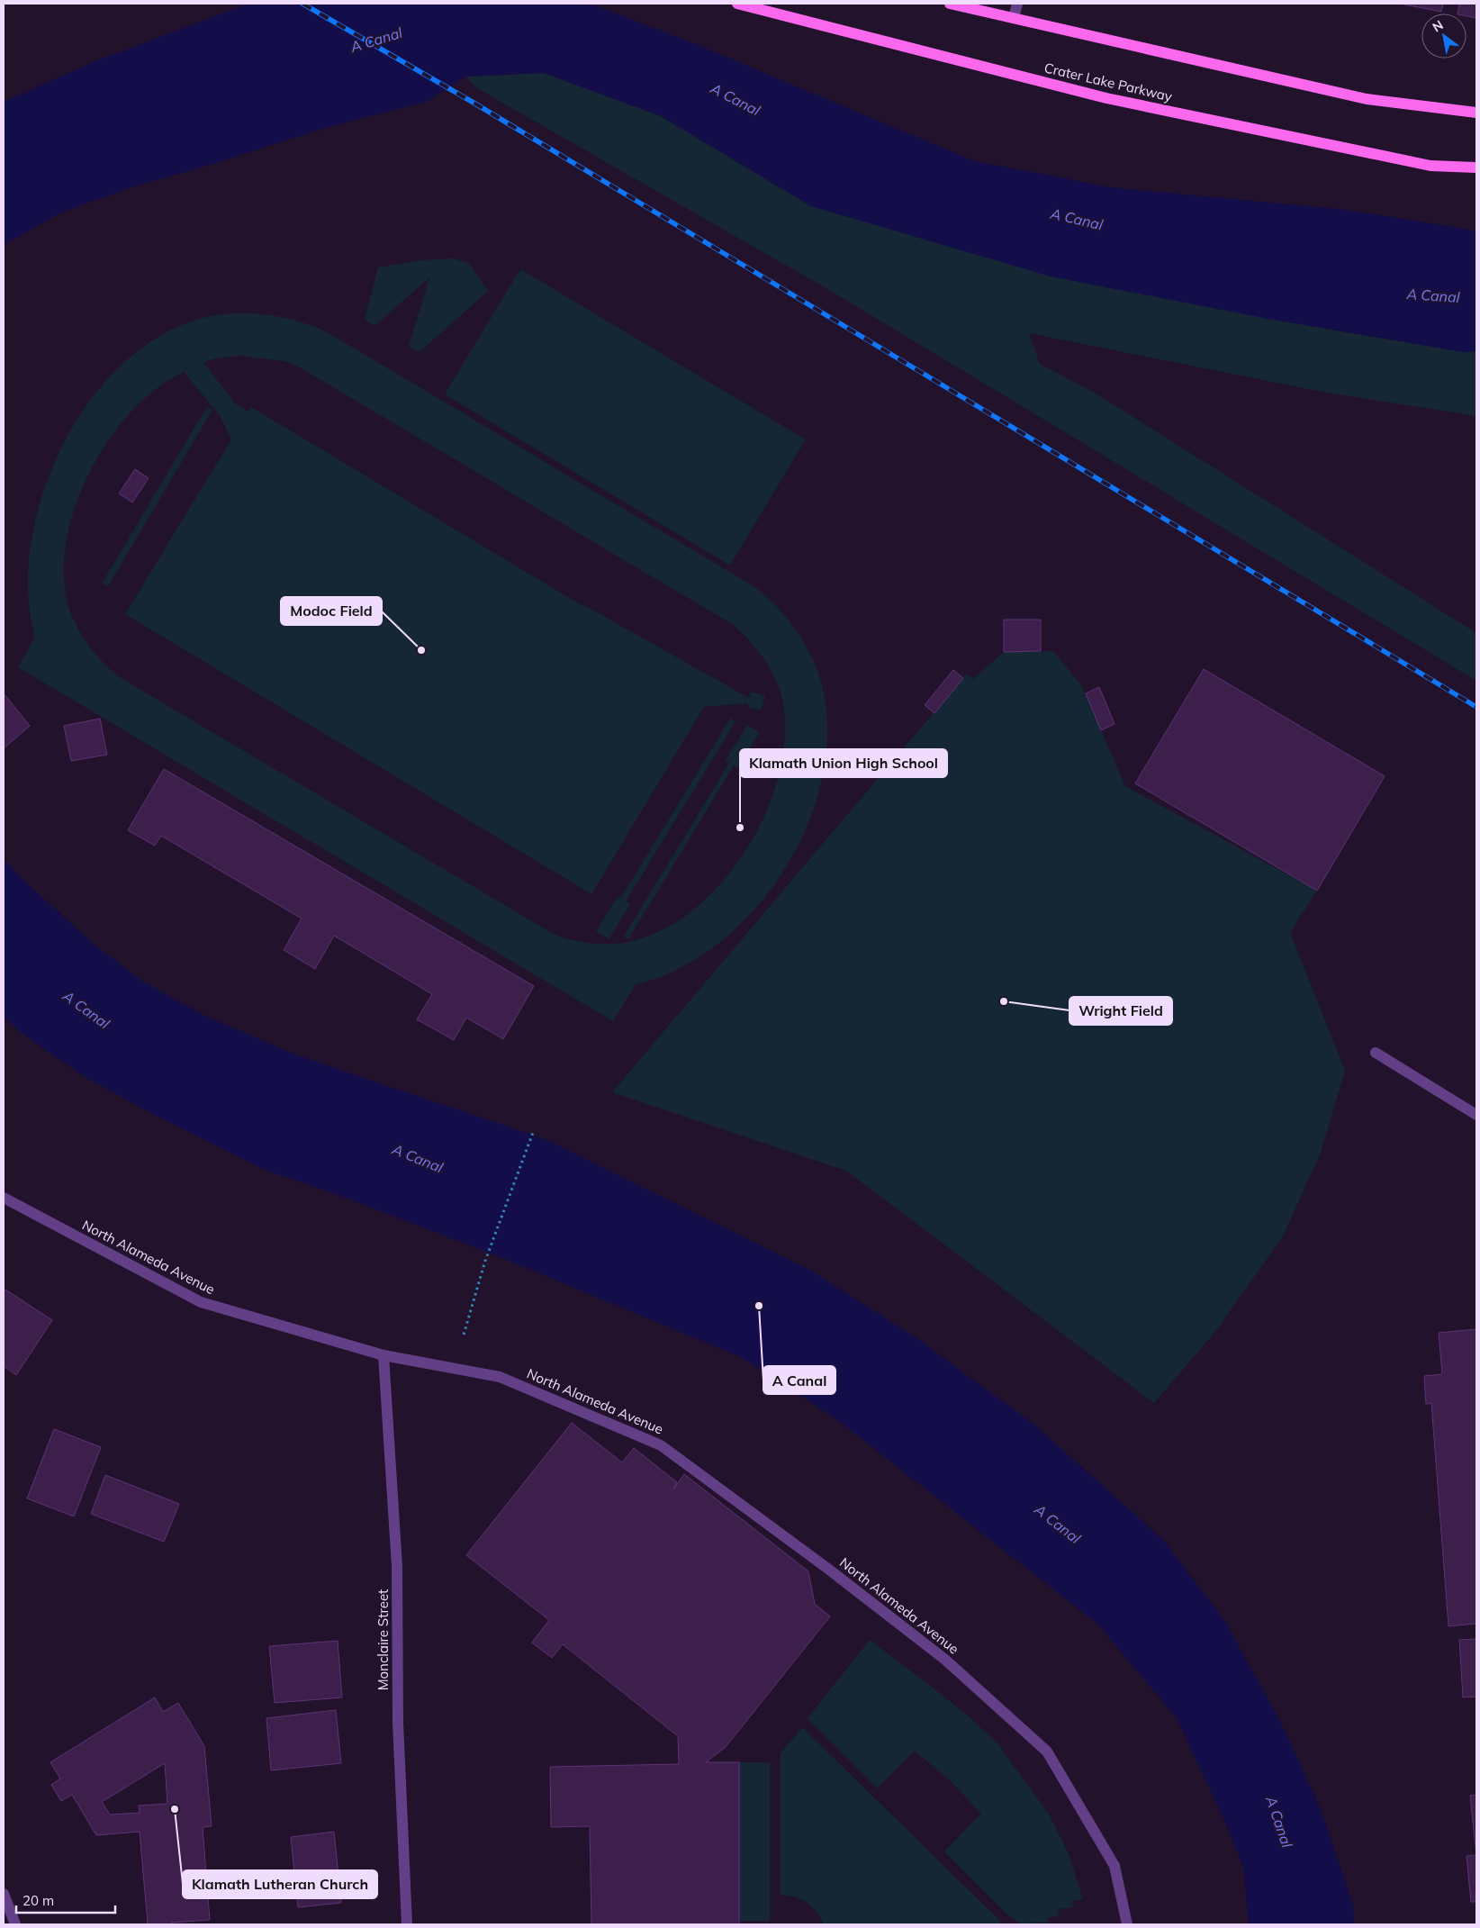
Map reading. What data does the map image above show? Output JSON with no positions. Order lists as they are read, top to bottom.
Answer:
{
  "streets": {
    "main road": ["Crater Lake Parkway"],
    "street": ["North Alameda Avenue", "Monclaire Street"]
  },
  "crossings": [
    ["North Alameda Avenue", "Monclaire Street"]
  ],
  "water": ["A Canal"],
  "places": [
    "Modoc Field",
    "Klamath Union High School",
    "Wright Field",
    "A Canal",
    "Klamath Lutheran Church"
  ],
  "scale_bar": "20 m",
  "north": "top left"
}
